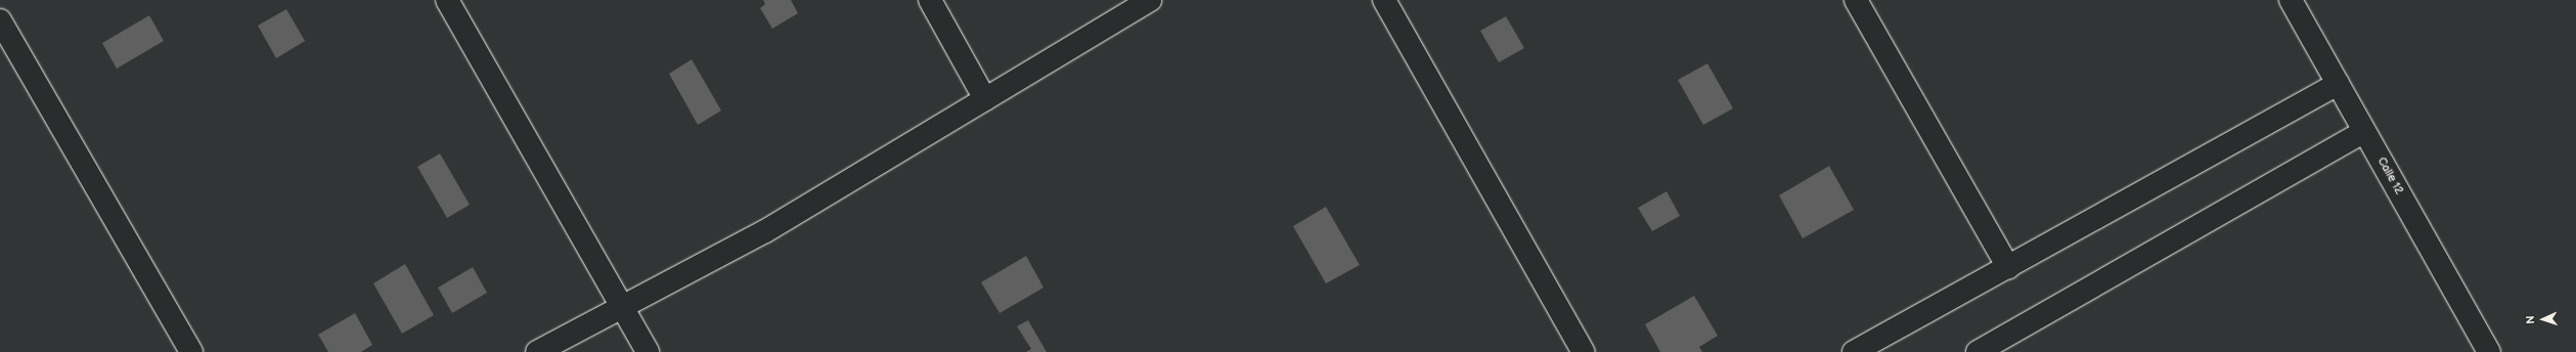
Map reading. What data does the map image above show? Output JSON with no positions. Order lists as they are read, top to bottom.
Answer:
{
  "streets": {
    "street": ["Calle 12"]
  },
  "north": "left"
}
